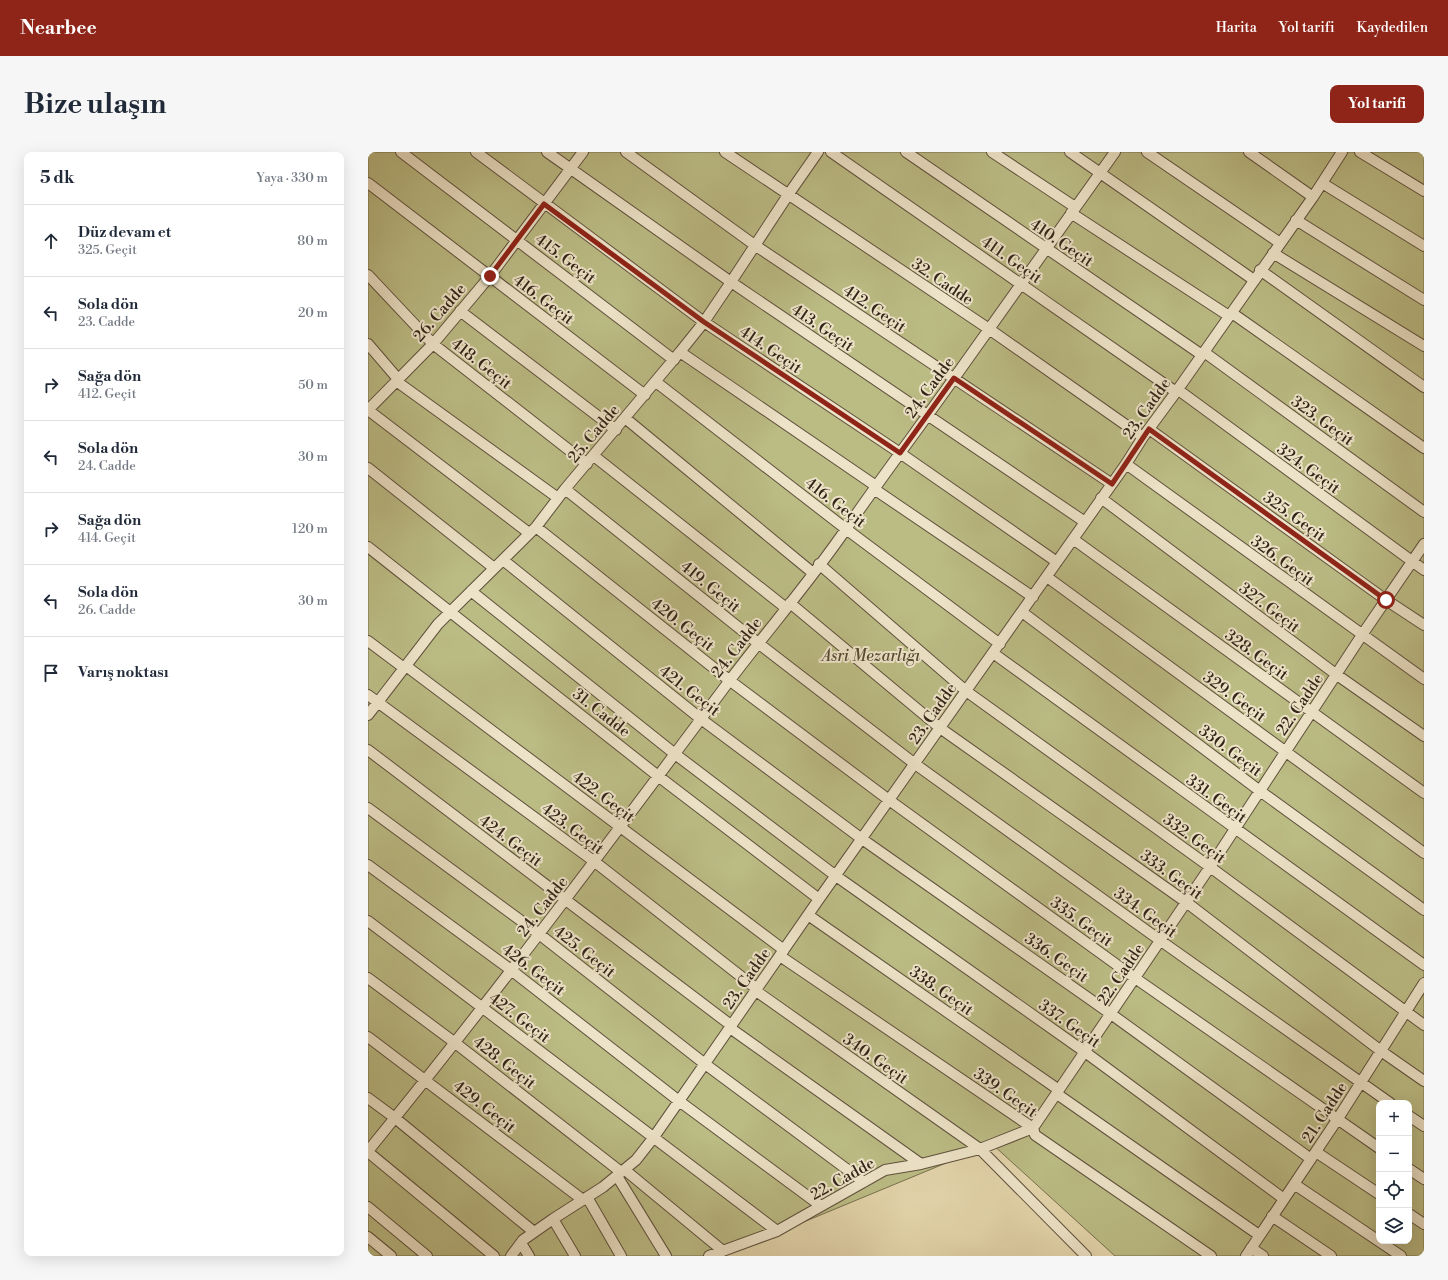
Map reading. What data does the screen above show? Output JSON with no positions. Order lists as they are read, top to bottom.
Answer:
{
  "streets": {
    "lane": [
      "410. Geçit",
      "415. Geçit",
      "411. Geçit",
      "32. Cadde",
      "416. Geçit",
      "412. Geçit",
      "26. Cadde",
      "413. Geçit",
      "414. Geçit",
      "418. Geçit",
      "24. Cadde",
      "23. Cadde",
      "323. Geçit",
      "25. Cadde",
      "324. Geçit",
      "325. Geçit",
      "326. Geçit",
      "419. Geçit",
      "327. Geçit",
      "420. Geçit",
      "328. Geçit",
      "421. Geçit",
      "329. Geçit",
      "22. Cadde",
      "31. Cadde",
      "330. Geçit",
      "422. Geçit",
      "331. Geçit",
      "423. Geçit",
      "332. Geçit",
      "424. Geçit",
      "333. Geçit",
      "334. Geçit",
      "335. Geçit",
      "425. Geçit",
      "336. Geçit",
      "426. Geçit",
      "338. Geçit",
      "427. Geçit",
      "337. Geçit",
      "340. Geçit",
      "428. Geçit",
      "339. Geçit",
      "429. Geçit",
      "21. Cadde"
    ]
  },
  "crossings": [
    ["410. Geçit", "24. Cadde"],
    ["410. Geçit", "23. Cadde"],
    ["410. Geçit", "323. Geçit"],
    ["415. Geçit", "26. Cadde"],
    ["415. Geçit", "24. Cadde"],
    ["415. Geçit", "23. Cadde"],
    ["415. Geçit", "25. Cadde"],
    ["411. Geçit", "24. Cadde"],
    ["411. Geçit", "23. Cadde"],
    ["411. Geçit", "324. Geçit"],
    ["32. Cadde", "24. Cadde"],
    ["32. Cadde", "23. Cadde"],
    ["32. Cadde", "25. Cadde"],
    ["32. Cadde", "325. Geçit"],
    ["416. Geçit", "26. Cadde"],
    ["416. Geçit", "24. Cadde"],
    ["416. Geçit", "23. Cadde"],
    ["416. Geçit", "25. Cadde"],
    ["412. Geçit", "24. Cadde"],
    ["412. Geçit", "23. Cadde"],
    ["412. Geçit", "25. Cadde"],
    ["26. Cadde", "413. Geçit"],
    ["26. Cadde", "414. Geçit"],
    ["26. Cadde", "418. Geçit"],
    ["26. Cadde", "420. Geçit"],
    ["413. Geçit", "24. Cadde"],
    ["413. Geçit", "23. Cadde"],
    ["413. Geçit", "25. Cadde"],
    ["414. Geçit", "24. Cadde"],
    ["414. Geçit", "23. Cadde"],
    ["414. Geçit", "25. Cadde"],
    ["418. Geçit", "25. Cadde"],
    ["24. Cadde", "419. Geçit"],
    ["24. Cadde", "420. Geçit"],
    ["24. Cadde", "421. Geçit"],
    ["24. Cadde", "31. Cadde"],
    ["24. Cadde", "422. Geçit"],
    ["24. Cadde", "423. Geçit"],
    ["24. Cadde", "332. Geçit"],
    ["24. Cadde", "424. Geçit"],
    ["24. Cadde", "425. Geçit"],
    ["24. Cadde", "426. Geçit"],
    ["24. Cadde", "427. Geçit"],
    ["24. Cadde", "337. Geçit"],
    ["24. Cadde", "428. Geçit"],
    ["24. Cadde", "429. Geçit"],
    ["23. Cadde", "323. Geçit"],
    ["23. Cadde", "324. Geçit"],
    ["23. Cadde", "325. Geçit"],
    ["23. Cadde", "326. Geçit"],
    ["23. Cadde", "419. Geçit"],
    ["23. Cadde", "327. Geçit"],
    ["23. Cadde", "420. Geçit"],
    ["23. Cadde", "328. Geçit"],
    ["23. Cadde", "421. Geçit"],
    ["23. Cadde", "329. Geçit"],
    ["23. Cadde", "31. Cadde"],
    ["23. Cadde", "330. Geçit"],
    ["23. Cadde", "422. Geçit"],
    ["23. Cadde", "331. Geçit"],
    ["23. Cadde", "423. Geçit"],
    ["23. Cadde", "332. Geçit"],
    ["23. Cadde", "424. Geçit"],
    ["23. Cadde", "333. Geçit"],
    ["23. Cadde", "334. Geçit"],
    ["23. Cadde", "335. Geçit"],
    ["23. Cadde", "425. Geçit"],
    ["23. Cadde", "336. Geçit"],
    ["23. Cadde", "426. Geçit"],
    ["23. Cadde", "338. Geçit"],
    ["23. Cadde", "427. Geçit"],
    ["23. Cadde", "337. Geçit"],
    ["23. Cadde", "340. Geçit"],
    ["23. Cadde", "428. Geçit"],
    ["23. Cadde", "339. Geçit"],
    ["23. Cadde", "429. Geçit"],
    ["25. Cadde", "419. Geçit"],
    ["25. Cadde", "420. Geçit"],
    ["25. Cadde", "421. Geçit"],
    ["25. Cadde", "31. Cadde"],
    ["25. Cadde", "422. Geçit"],
    ["25. Cadde", "423. Geçit"],
    ["25. Cadde", "337. Geçit"],
    ["324. Geçit", "22. Cadde"],
    ["325. Geçit", "22. Cadde"],
    ["326. Geçit", "22. Cadde"],
    ["419. Geçit", "334. Geçit"],
    ["327. Geçit", "22. Cadde"],
    ["420. Geçit", "335. Geçit"],
    ["328. Geçit", "22. Cadde"],
    ["421. Geçit", "336. Geçit"],
    ["329. Geçit", "22. Cadde"],
    ["22. Cadde", "330. Geçit"],
    ["22. Cadde", "331. Geçit"],
    ["22. Cadde", "332. Geçit"],
    ["22. Cadde", "424. Geçit"],
    ["22. Cadde", "333. Geçit"],
    ["22. Cadde", "334. Geçit"],
    ["22. Cadde", "335. Geçit"],
    ["22. Cadde", "425. Geçit"],
    ["22. Cadde", "336. Geçit"],
    ["22. Cadde", "426. Geçit"],
    ["22. Cadde", "338. Geçit"],
    ["22. Cadde", "427. Geçit"],
    ["22. Cadde", "337. Geçit"],
    ["22. Cadde", "340. Geçit"],
    ["22. Cadde", "428. Geçit"],
    ["22. Cadde", "339. Geçit"],
    ["422. Geçit", "339. Geçit"],
    ["423. Geçit", "340. Geçit"],
    ["332. Geçit", "21. Cadde"],
    ["333. Geçit", "21. Cadde"],
    ["334. Geçit", "21. Cadde"],
    ["335. Geçit", "21. Cadde"],
    ["336. Geçit", "21. Cadde"],
    ["338. Geçit", "21. Cadde"],
    ["337. Geçit", "21. Cadde"]
  ],
  "parks": ["Asri Mezarlığı"],
  "page": {
    "header": "Nearbee",
    "nav": ["Harita", "Yol tarifi", "Kaydedilen"],
    "buttons": "Yol tarifi",
    "title": "Bize ulaşın",
    "heading": ["5 dk", "Yaya · 330 m"],
    "list": [
      ["Düz devam et", "325. Geçit", "80 m"],
      ["Sola dön", "23. Cadde", "20 m"],
      ["Sağa dön", "412. Geçit", "50 m"],
      ["Sola dön", "24. Cadde", "30 m"],
      ["Sağa dön", "414. Geçit", "120 m"],
      ["Sola dön", "26. Cadde", "30 m"],
      "Varış noktası"
    ],
    "map_buttons": ["+", "−"]
  }
}
